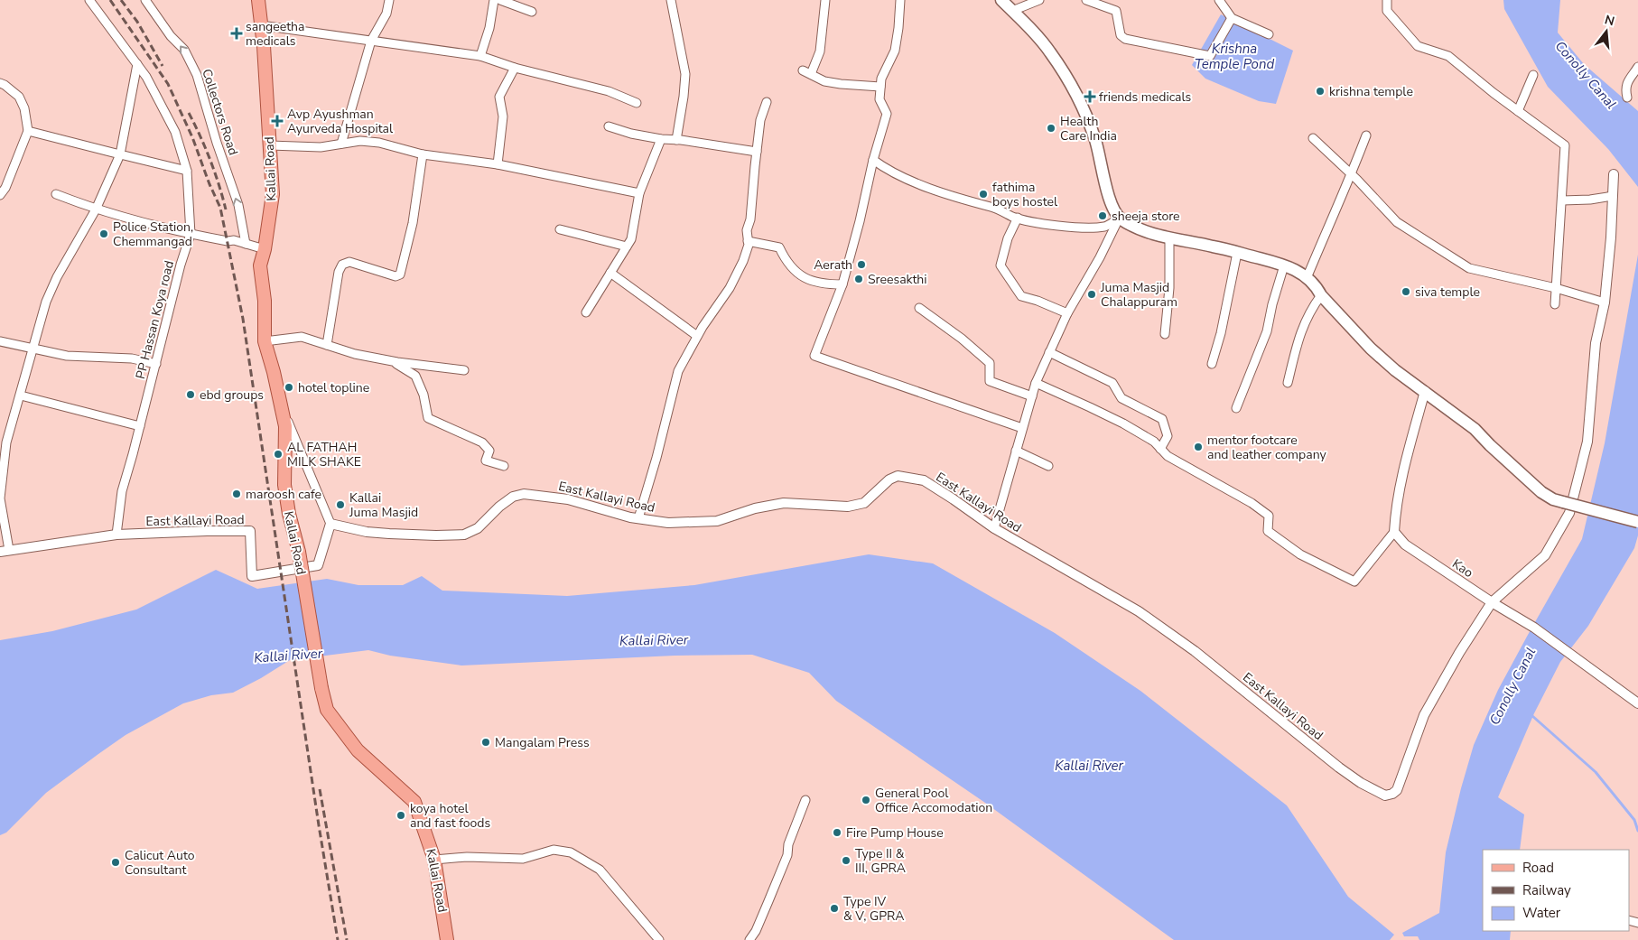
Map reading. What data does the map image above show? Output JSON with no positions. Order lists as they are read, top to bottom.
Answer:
{
  "streets": {
    "main road": ["Kallai Road"],
    "street": [
      "Collectors Road",
      "PP Hassan Koya road",
      "East Kallayi Road",
      "Kao"
    ]
  },
  "crossings": [
    ["PP Hassan Koya road", "East Kallayi Road"],
    ["East Kallayi Road", "Kao"]
  ],
  "one_way": ["Collectors Road"],
  "water": ["Krishna Temple Pond", "Conolly Canal", "Kallai River"],
  "places": {
    "health": ["sangeetha medicals", "friends medicals", "Avp Ayushman Ayurveda Hospital"],
    "other": [
      "krishna temple",
      "Health Care India",
      "fathima boys hostel",
      "sheeja store",
      "Police Station, Chemmangad",
      "Aerath",
      "Sreesakthi",
      "siva temple",
      "Juma Masjid Chalappuram",
      "hotel topline",
      "ebd groups",
      "mentor footcare and leather company",
      "AL FATHAH MILK SHAKE",
      "maroosh cafe",
      "Kallai Juma Masjid",
      "Mangalam Press",
      "General Pool Office Accomodation",
      "koya hotel and fast foods",
      "Fire Pump House",
      "Type II & III, GPRA",
      "Calicut Auto Consultant",
      "Type IV & V, GPRA"
    ]
  },
  "legend": ["Road", "Railway", "Water"],
  "north": "top"
}
